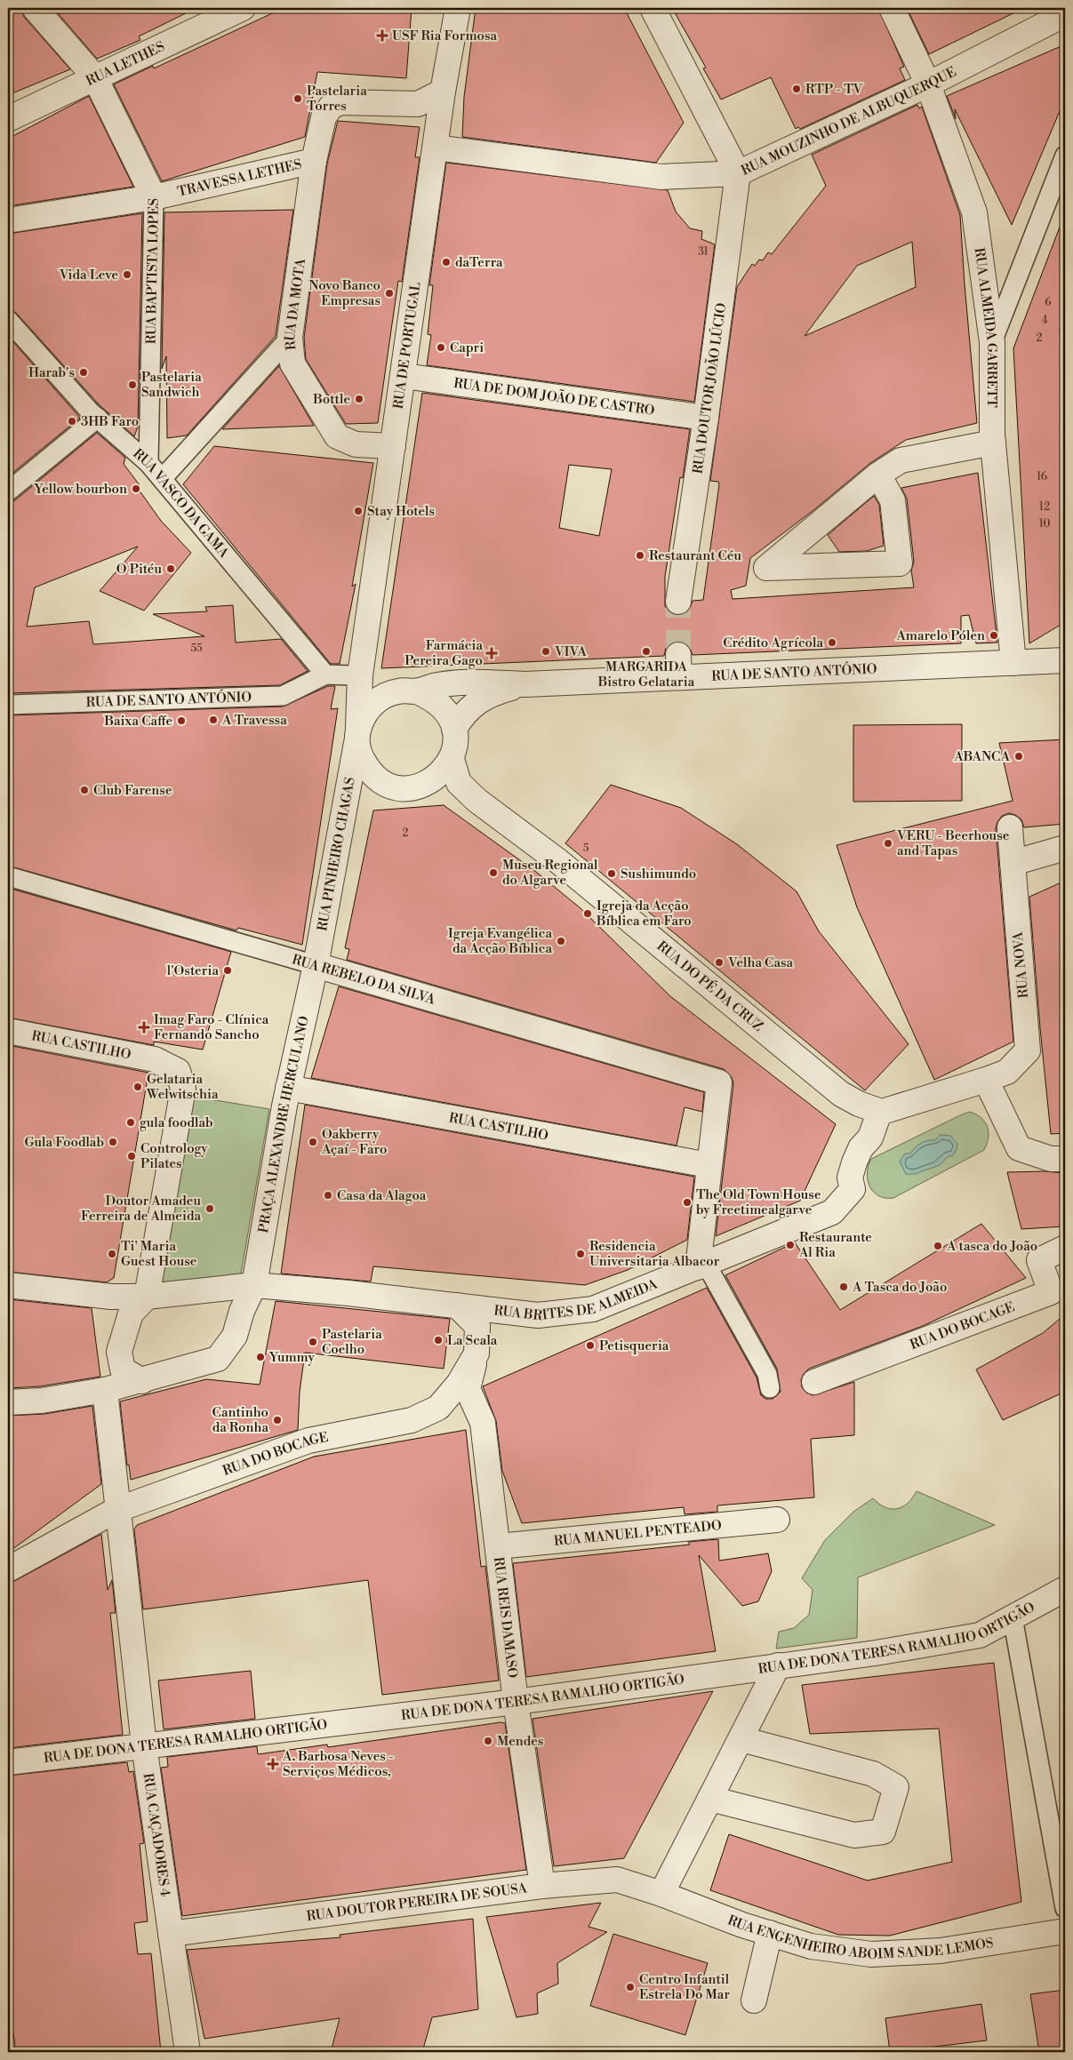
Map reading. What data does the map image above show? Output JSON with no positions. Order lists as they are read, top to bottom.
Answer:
{
  "streets": {
    "street": [
      "RUA LETHES",
      "RUA MOUZINHO DE ALBUQUERQUE",
      "TRAVESSA LETHES",
      "RUA BAPTISTA LOPES",
      "RUA DA MOTA",
      "RUA ALMEIDA GARRETT",
      "RUA DE PORTUGAL",
      "RUA DOUTOR JOÃO LÚCIO",
      "RUA DE DOM JOÃO DE CASTRO",
      "RUA VASCO DA GAMA",
      "RUA DE SANTO ANTÓNIO",
      "RUA PINHEIRO CHAGAS",
      "RUA NOVA",
      "RUA REBELO DA SILVA",
      "RUA DO PÉ DA CRUZ",
      "RUA CASTILHO",
      "PRAÇA ALEXANDRE HERCULANO",
      "RUA BRITES DE ALMEIDA",
      "RUA DO BOCAGE",
      "RUA MANUEL PENTEADO",
      "RUA REIS DAMASO",
      "RUA DE DONA TERESA RAMALHO ORTIGÃO",
      "RUA CAÇADORES 4",
      "RUA DOUTOR PEREIRA DE SOUSA",
      "RUA ENGENHEIRO ABOIM SANDE LEMOS"
    ]
  },
  "crossings": [
    ["RUA LETHES", "RUA BAPTISTA LOPES"],
    ["RUA MOUZINHO DE ALBUQUERQUE", "RUA ALMEIDA GARRETT"],
    ["RUA MOUZINHO DE ALBUQUERQUE", "RUA DE PORTUGAL"],
    ["RUA MOUZINHO DE ALBUQUERQUE", "RUA DOUTOR JOÃO LÚCIO"],
    ["TRAVESSA LETHES", "RUA BAPTISTA LOPES"],
    ["TRAVESSA LETHES", "RUA DA MOTA"],
    ["RUA BAPTISTA LOPES", "RUA VASCO DA GAMA"],
    ["RUA DA MOTA", "RUA DE PORTUGAL"],
    ["RUA ALMEIDA GARRETT", "RUA DE SANTO ANTÓNIO"],
    ["RUA DE PORTUGAL", "RUA DE DOM JOÃO DE CASTRO"],
    ["RUA DE PORTUGAL", "RUA PINHEIRO CHAGAS"],
    ["RUA DOUTOR JOÃO LÚCIO", "RUA DE DOM JOÃO DE CASTRO"],
    ["RUA VASCO DA GAMA", "RUA DE SANTO ANTÓNIO"],
    ["RUA PINHEIRO CHAGAS", "RUA REBELO DA SILVA"],
    ["RUA PINHEIRO CHAGAS", "RUA DO PÉ DA CRUZ"],
    ["RUA PINHEIRO CHAGAS", "PRAÇA ALEXANDRE HERCULANO"],
    ["RUA REBELO DA SILVA", "RUA CASTILHO"],
    ["RUA REBELO DA SILVA", "PRAÇA ALEXANDRE HERCULANO"],
    ["RUA DO PÉ DA CRUZ", "RUA BRITES DE ALMEIDA"],
    ["RUA CASTILHO", "PRAÇA ALEXANDRE HERCULANO"],
    ["PRAÇA ALEXANDRE HERCULANO", "RUA BRITES DE ALMEIDA"],
    ["PRAÇA ALEXANDRE HERCULANO", "RUA CAÇADORES 4"],
    ["RUA BRITES DE ALMEIDA", "RUA DO BOCAGE"],
    ["RUA DO BOCAGE", "RUA REIS DAMASO"],
    ["RUA DO BOCAGE", "RUA CAÇADORES 4"],
    ["RUA MANUEL PENTEADO", "RUA REIS DAMASO"],
    ["RUA REIS DAMASO", "RUA DE DONA TERESA RAMALHO ORTIGÃO"],
    ["RUA REIS DAMASO", "RUA DOUTOR PEREIRA DE SOUSA"],
    ["RUA DE DONA TERESA RAMALHO ORTIGÃO", "RUA CAÇADORES 4"],
    ["RUA CAÇADORES 4", "RUA DOUTOR PEREIRA DE SOUSA"],
    ["RUA DOUTOR PEREIRA DE SOUSA", "RUA ENGENHEIRO ABOIM SANDE LEMOS"]
  ],
  "places": {
    "health": [
      "USF Ria Formosa",
      "Farmácia Pereira Gago",
      "Imag Faro - Clínica Fernando Sancho",
      "A. Barbosa Neves - Serviços Médicos,"
    ],
    "other": [
      "RTP - TV",
      "Pastelaria Torres",
      "daTerra",
      "Vida Leve",
      "Novo Banco Empresas",
      "Capri",
      "Harab's",
      "Pastelaria Sandwich",
      "Bottle",
      "3HB Faro",
      "Yellow bourbon",
      "Stay Hotels",
      "Restaurant Céu",
      "O Pitéu",
      "Amarelo Pólen",
      "Crédito Agrícola",
      "VIVA",
      "MARGARIDA Bistro Gelataria",
      "A Travessa",
      "Baixa Caffe",
      "ABANCA",
      "Club Farense",
      "VERU - Beerhouse and Tapas",
      "Museu Regional do Algarve",
      "Sushimundo",
      "Igreja da Acção Bíblica em Faro",
      "Igreja Evangélica da Acção Bíblica",
      "Velha Casa",
      "l'Osteria",
      "Gelataria Welwitschia",
      "gula foodlab",
      "Gula Foodlab",
      "Oakberry Açaí - Faro",
      "Contrology Pilates",
      "Casa da Alagoa",
      "The Old Town House by Freetimealgarve",
      "Doutor Amadeu Ferreira de Almeida",
      "Restaurante Al Ria",
      "A tasca do João",
      "Ti' Maria Guest House",
      "Residencia Universitaria Albacor",
      "A Tasca do João",
      "La Scala",
      "Pastelaria Coelho",
      "Petisqueria",
      "Yummy",
      "Cantinho da Ronha",
      "Mendes",
      "Centro Infantil Estrela Do Mar"
    ]
  },
  "house_numbers": [
    "31",
    "6",
    "4",
    "2",
    "16",
    "12",
    "10",
    "55",
    "2",
    "5"
  ]
}
